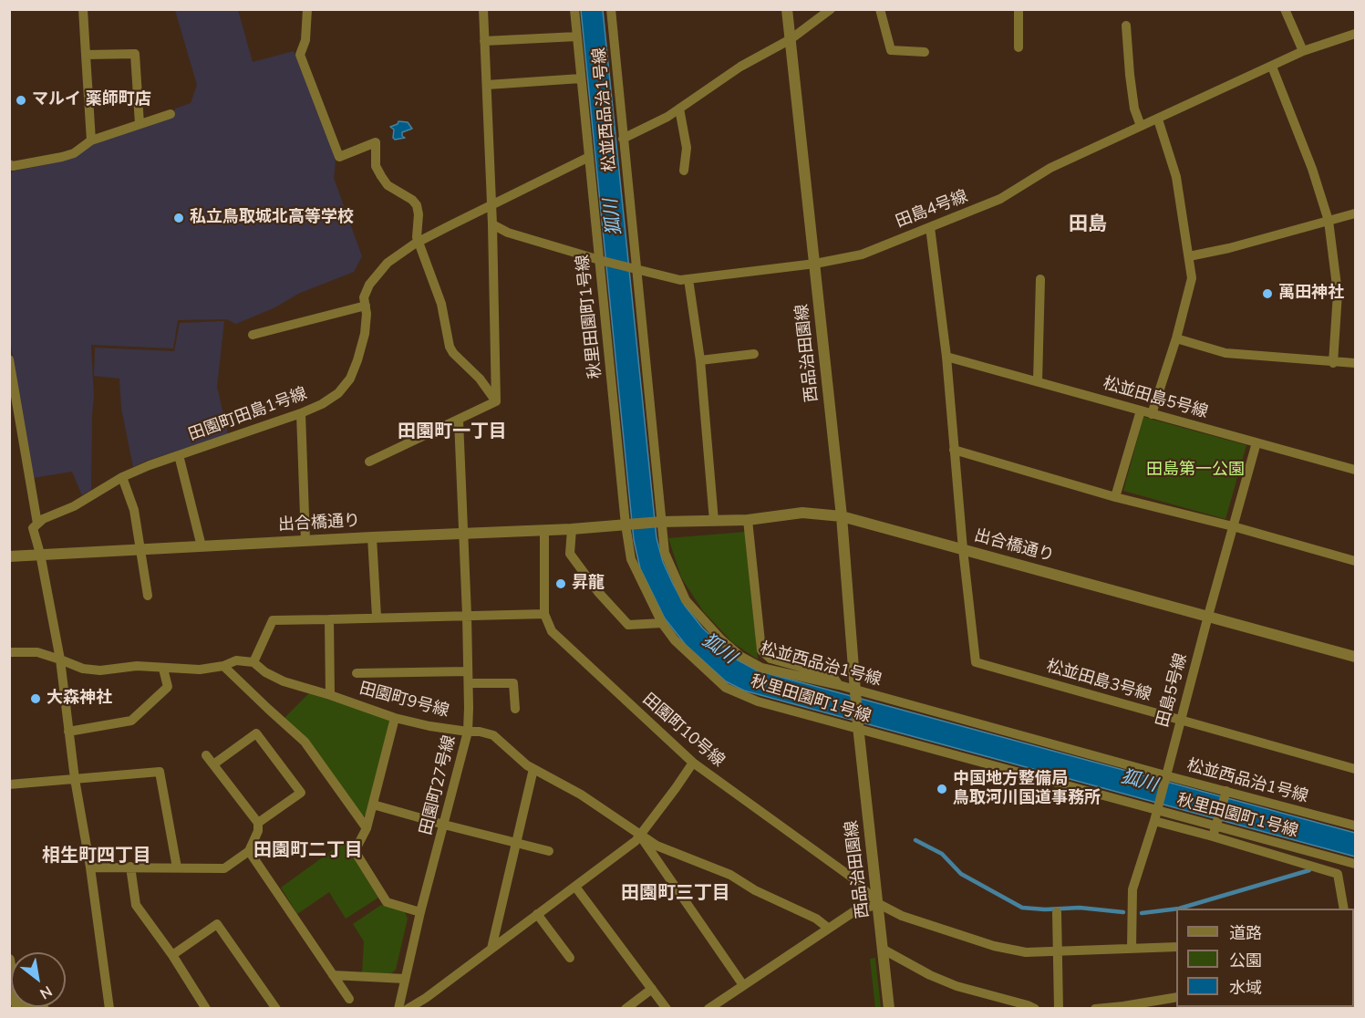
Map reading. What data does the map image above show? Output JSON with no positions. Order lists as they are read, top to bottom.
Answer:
{
  "streets": {
    "street": [
      "松並西品治1号線",
      "田島4号線",
      "秋里田園町1号線",
      "西品治田園線",
      "松並田島5号線",
      "田園町田島1号線",
      "出合橋通り",
      "松並田島3号線",
      "田島5号線",
      "田園町9号線",
      "田園町10号線",
      "田園町27号線"
    ]
  },
  "crossings": [
    ["松並西品治1号線", "田島4号線"],
    ["松並西品治1号線", "西品治田園線"],
    ["松並西品治1号線", "出合橋通り"],
    ["松並西品治1号線", "田島5号線"],
    ["田島4号線", "秋里田園町1号線"],
    ["田島4号線", "西品治田園線"],
    ["秋里田園町1号線", "西品治田園線"],
    ["秋里田園町1号線", "田園町田島1号線"],
    ["秋里田園町1号線", "出合橋通り"],
    ["秋里田園町1号線", "田島5号線"],
    ["西品治田園線", "出合橋通り"],
    ["西品治田園線", "田園町10号線"],
    ["松並田島5号線", "田島5号線"],
    ["出合橋通り", "松並田島3号線"],
    ["出合橋通り", "田島5号線"],
    ["出合橋通り", "田園町27号線"],
    ["松並田島3号線", "田島5号線"],
    ["田島5号線", "田園町10号線"],
    ["田園町9号線", "田園町27号線"]
  ],
  "districts": [
    "田島",
    "田園町一丁目",
    "田園町二丁目",
    "相生町四丁目",
    "田園町三丁目"
  ],
  "water": ["狐川"],
  "parks": ["田島第一公園"],
  "places": [
    "マルイ 薬師町店",
    "私立鳥取城北高等学校",
    "萬田神社",
    "昇龍",
    "大森神社",
    "中国地方整備局 鳥取河川国道事務所"
  ],
  "legend": ["道路", "公園", "水域"],
  "north": "bottom right"
}
